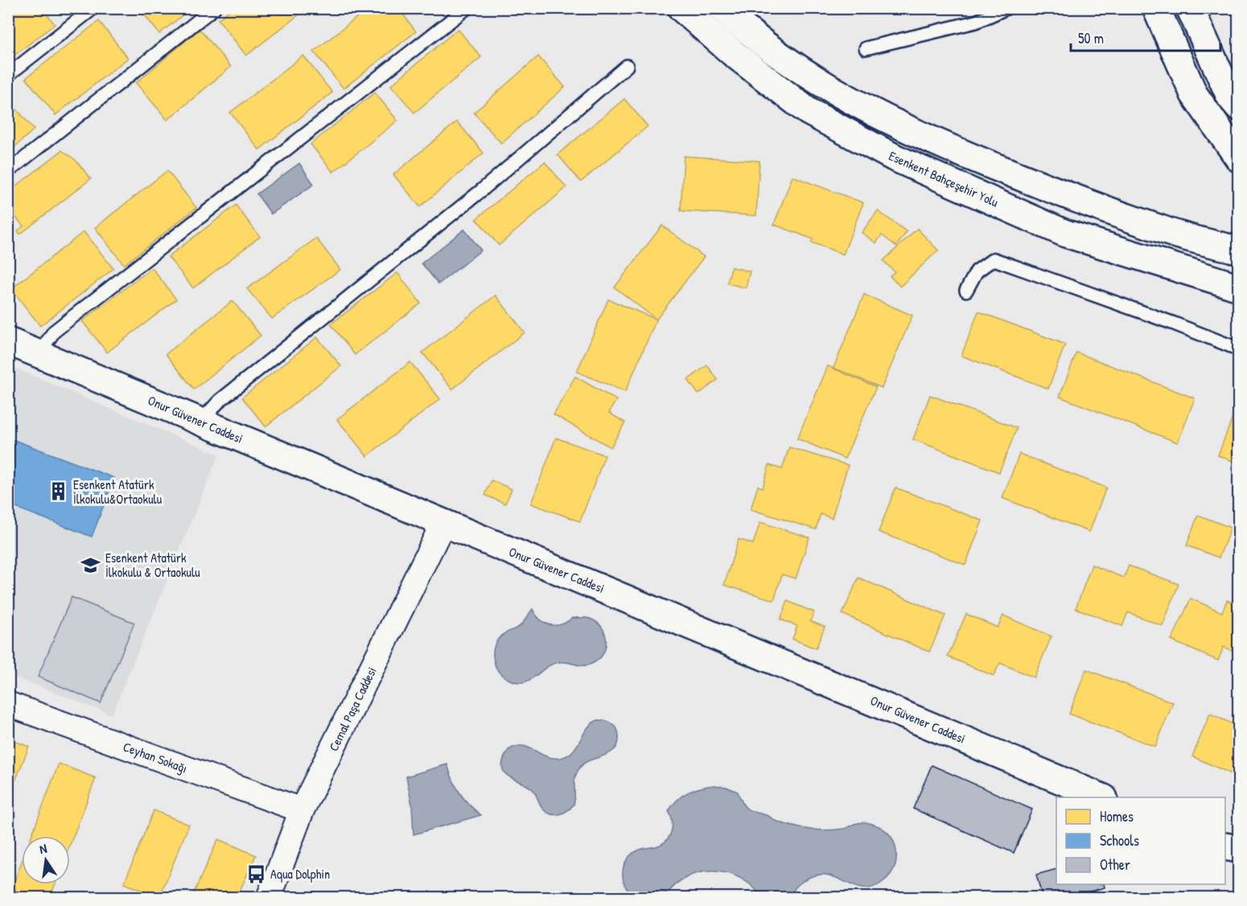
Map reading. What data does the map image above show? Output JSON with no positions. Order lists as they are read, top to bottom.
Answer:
{
  "streets": {
    "main road": ["Esenkent Bahçeşehir Yolu", "Onur Güvener Caddesi"],
    "street": ["Cemal Paşa Caddesi", "Ceyhan Sokağı"]
  },
  "crossings": [
    ["Onur Güvener Caddesi", "Cemal Paşa Caddesi"],
    ["Cemal Paşa Caddesi", "Ceyhan Sokağı"]
  ],
  "places": {
    "building": ["Esenkent Atatürk İlkokulu&Ortaokulu"],
    "school or university": ["Esenkent Atatürk İlkokulu & Ortaokulu"],
    "bus stop": ["Aqua Dolphin"]
  },
  "legend": ["Homes", "Schools", "Other"],
  "scale_bar": "50 m",
  "north": "top"
}
